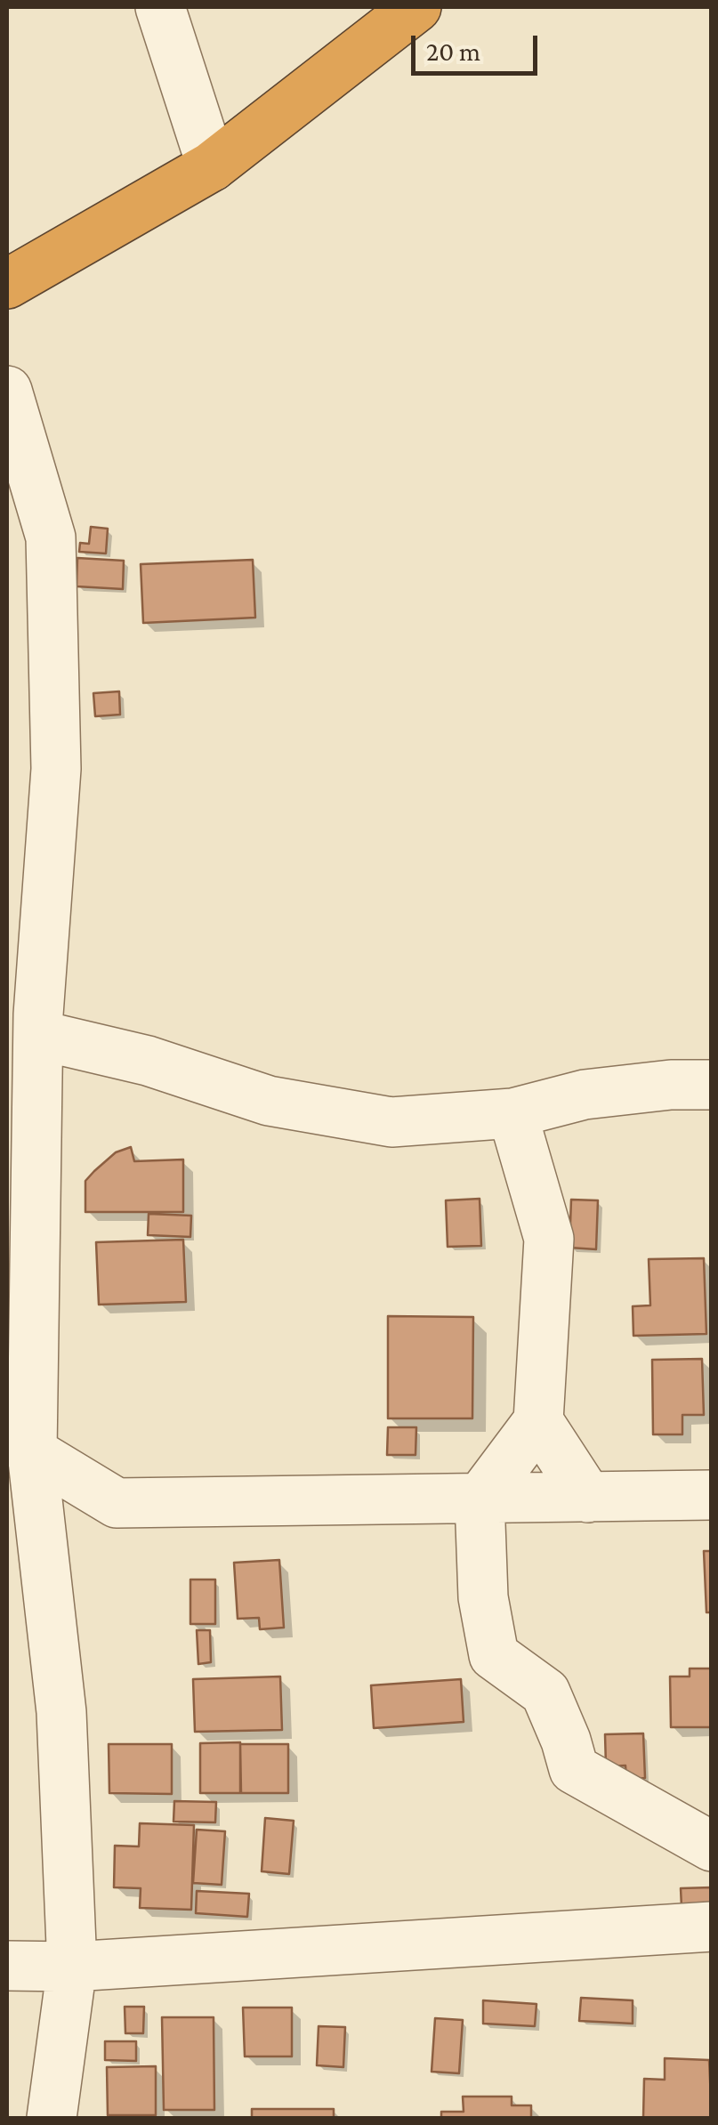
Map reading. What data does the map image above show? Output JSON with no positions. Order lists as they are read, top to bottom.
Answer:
{
  "scale_bar": "20 m"
}
